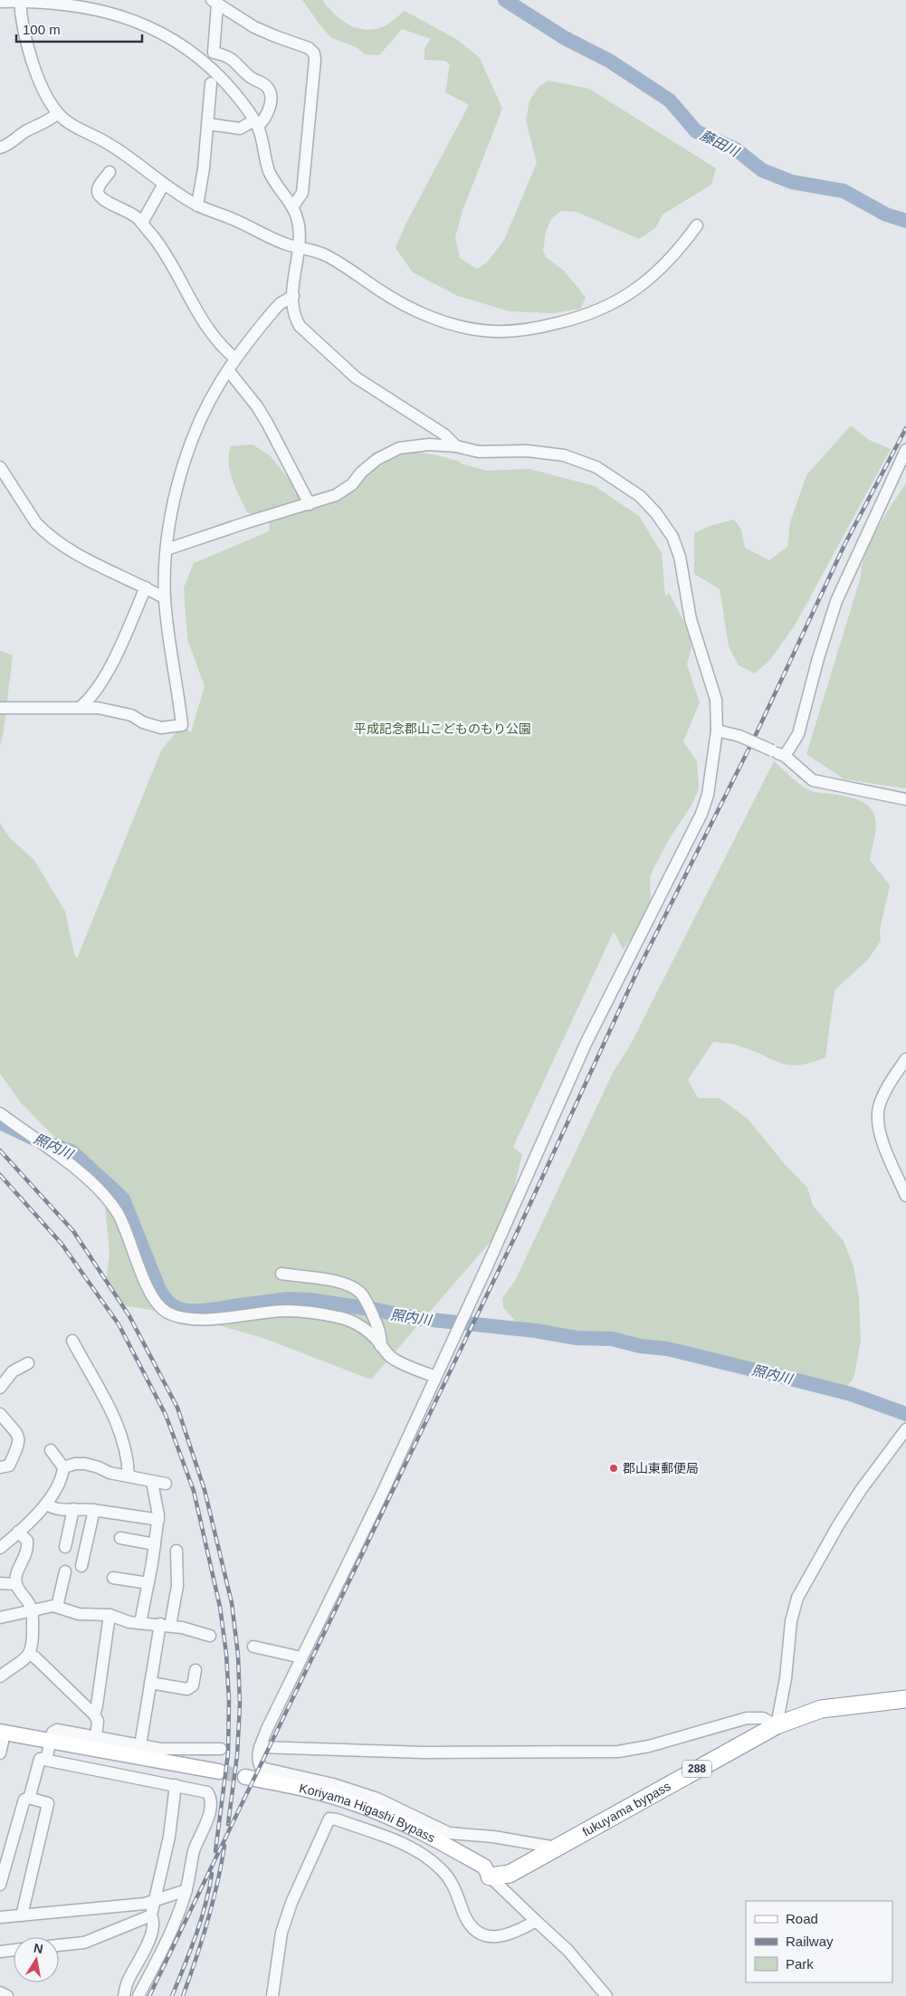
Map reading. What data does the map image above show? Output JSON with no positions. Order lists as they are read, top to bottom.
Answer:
{
  "streets": {
    "highway": ["288", "fukuyama bypass"],
    "main road": ["Koriyama Higashi Bypass"]
  },
  "crossings": [
    ["fukuyama bypass", "Koriyama Higashi Bypass"]
  ],
  "water": ["藤田川", "照内川"],
  "parks": ["平成記念郡山こどものもり公園"],
  "places": ["郡山東郵便局"],
  "legend": ["Road", "Railway", "Park"],
  "scale_bar": "100 m",
  "north": "top"
}
